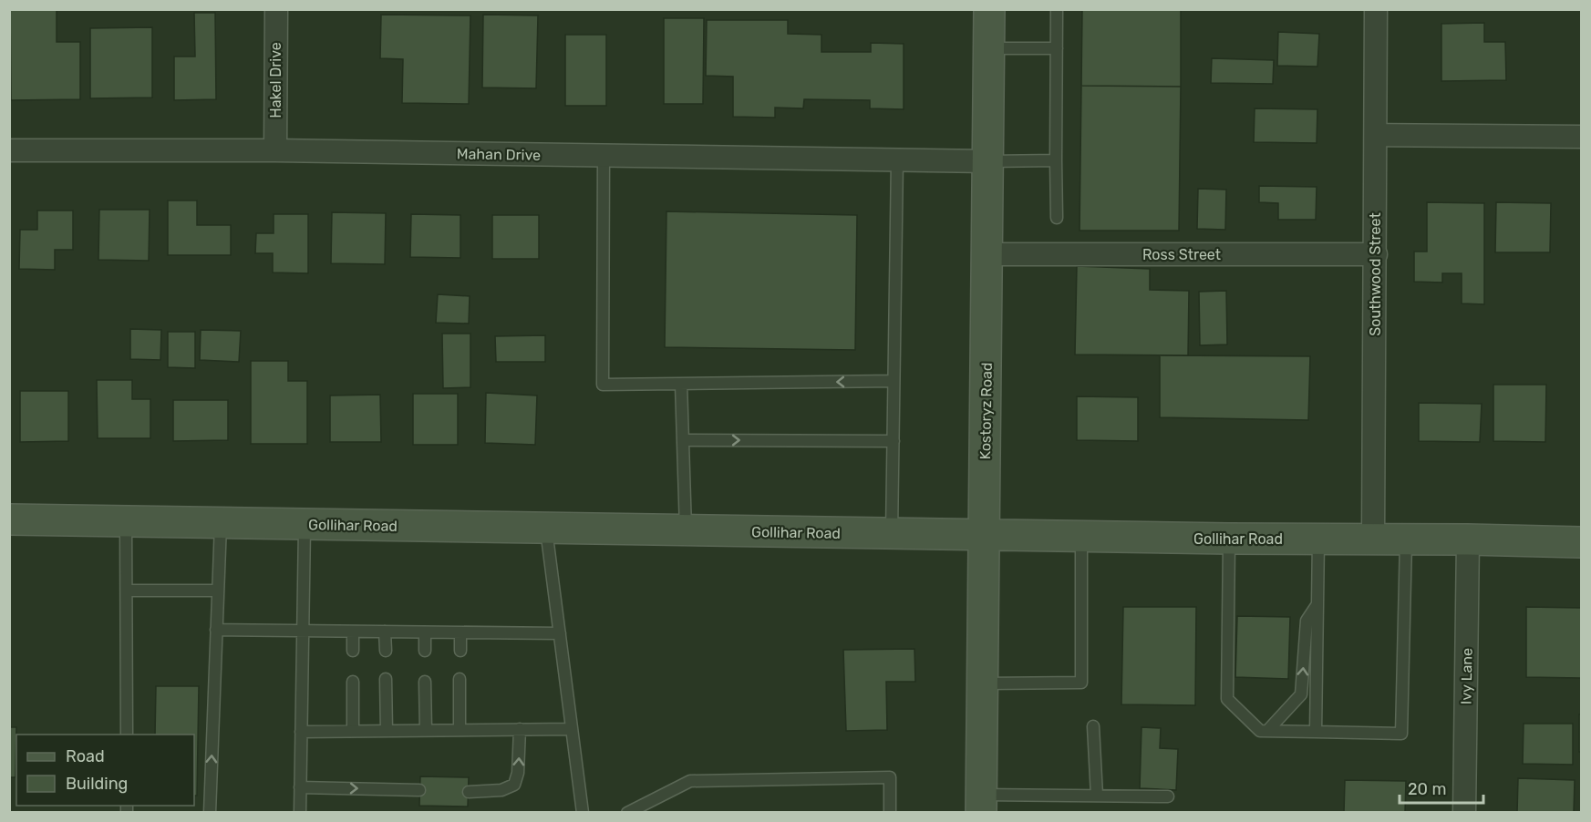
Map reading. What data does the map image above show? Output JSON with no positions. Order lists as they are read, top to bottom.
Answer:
{
  "streets": {
    "main road": ["Kostoryz Road", "Gollihar Road"],
    "street": [
      "Hakel Drive",
      "Mahan Drive",
      "Ross Street",
      "Southwood Street",
      "Ivy Lane"
    ]
  },
  "crossings": [
    ["Hakel Drive", "Mahan Drive"],
    ["Mahan Drive", "Kostoryz Road"],
    ["Ross Street", "Southwood Street"],
    ["Ross Street", "Kostoryz Road"],
    ["Southwood Street", "Gollihar Road"],
    ["Kostoryz Road", "Gollihar Road"],
    ["Gollihar Road", "Ivy Lane"]
  ],
  "legend": ["Road", "Building"],
  "scale_bar": "20 m"
}
